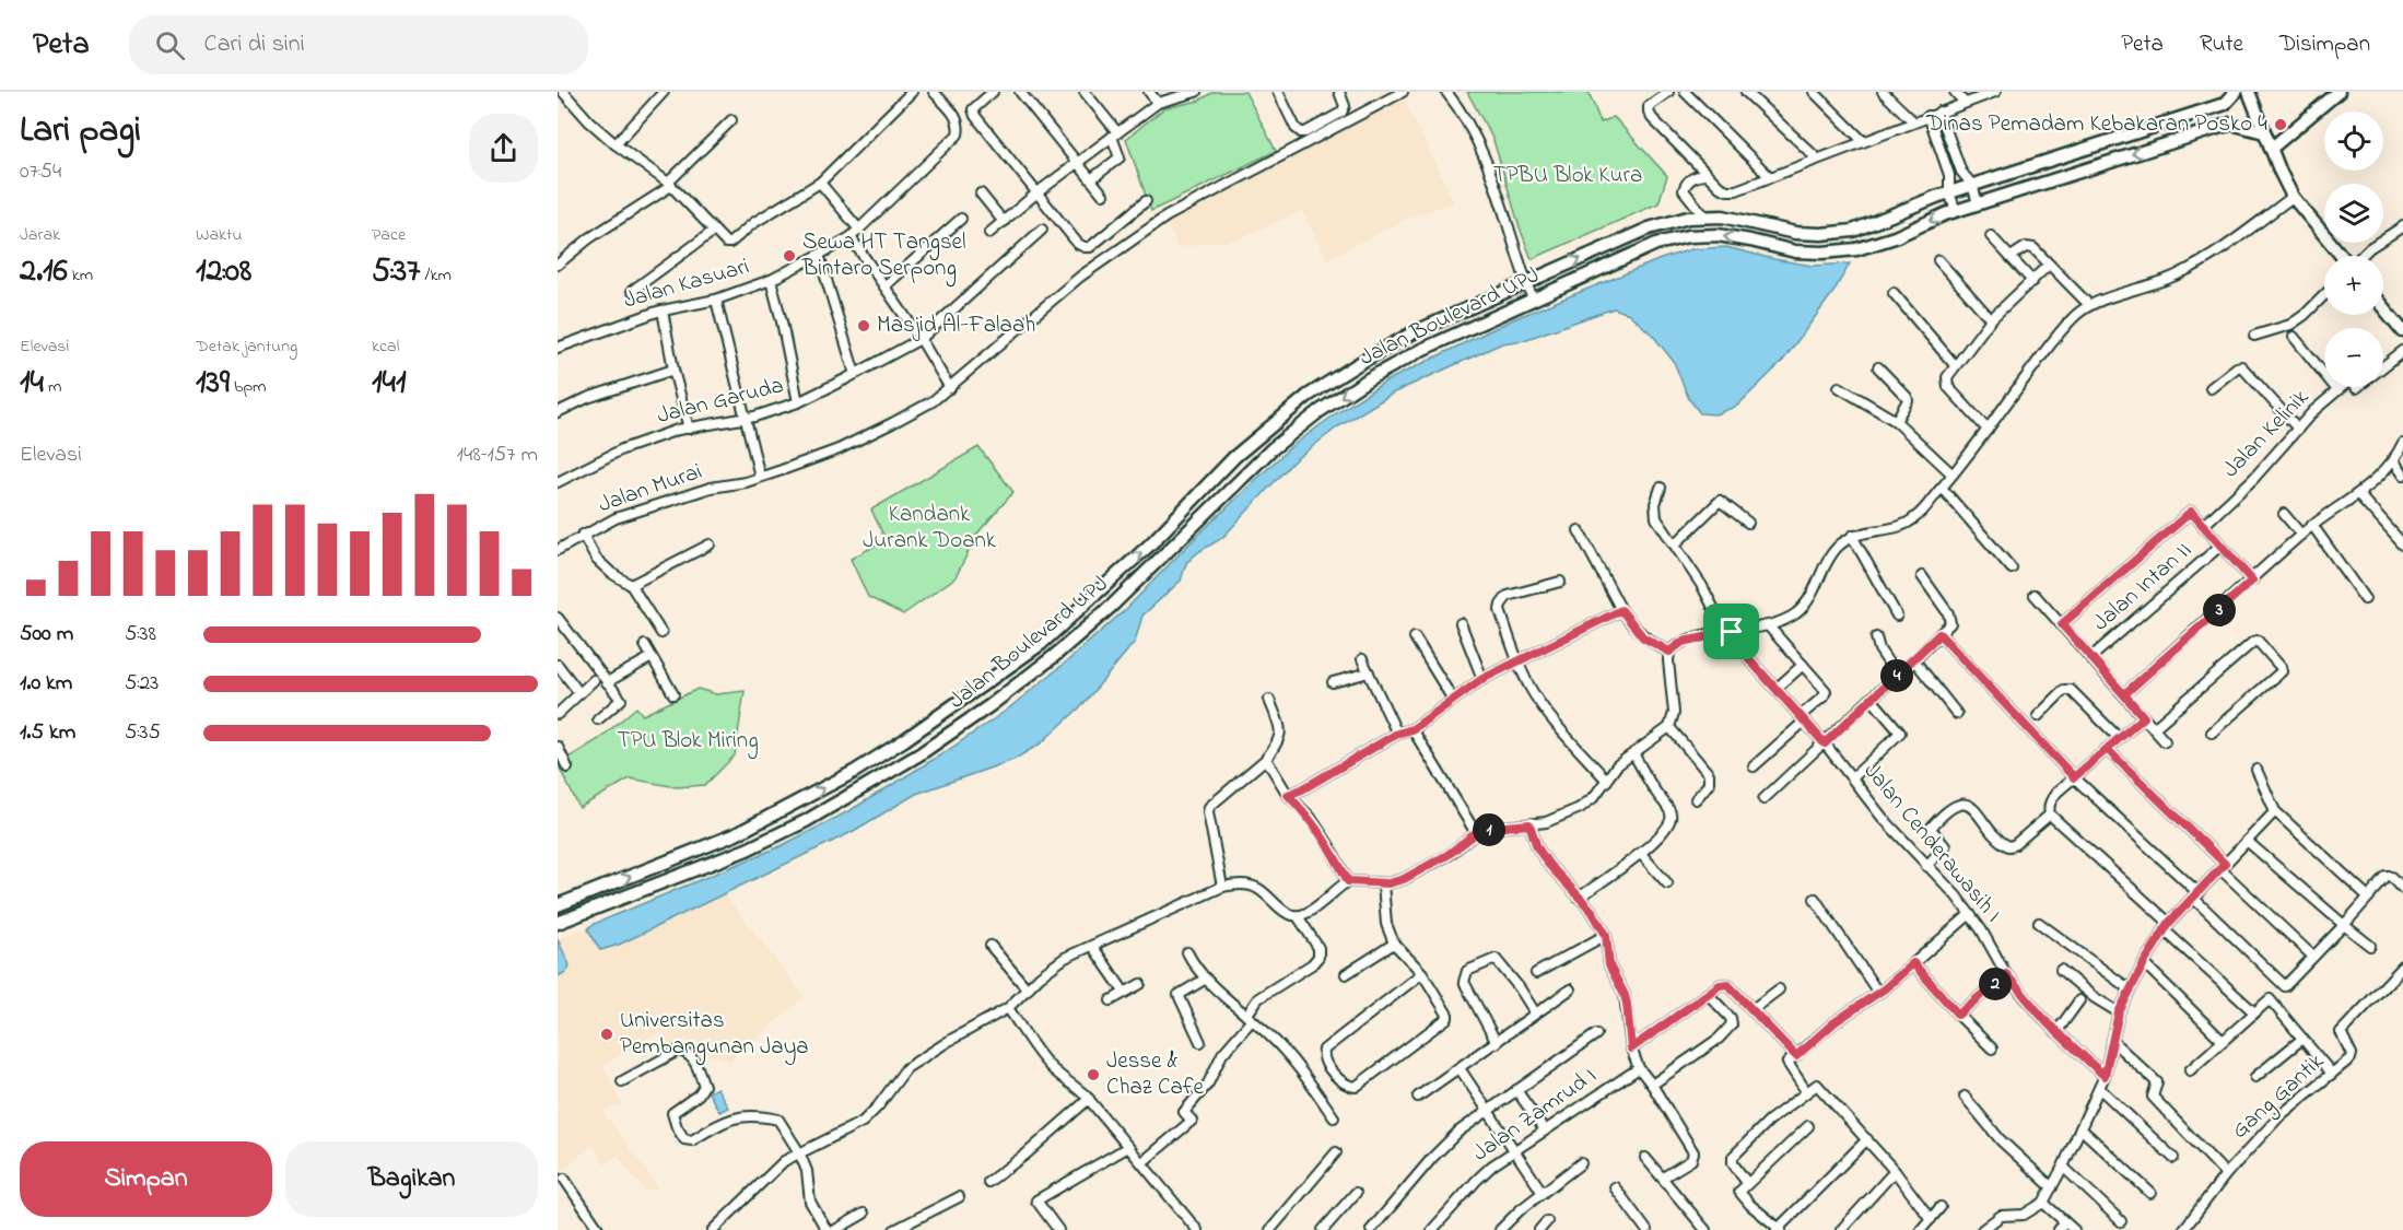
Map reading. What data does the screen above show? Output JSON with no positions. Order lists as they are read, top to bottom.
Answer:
{
  "streets": {
    "street": [
      "Jalan Kasuari",
      "Jalan Boulevard UPJ",
      "Jalan Garuda",
      "Jalan Kelinik",
      "Jalan Murai",
      "Jalan Intan II",
      "Jalan Cenderawasih I",
      "Gang Gantik",
      "Jalan Zamrud I"
    ]
  },
  "parks": ["TPBU Blok Kura", "Kandank Jurank Doank", "TPU Blok Miring"],
  "places": [
    "Dinas Pemadam Kebakaran Posko 4",
    "Sewa HT Tangsel Bintaro Serpong",
    "Masjid Al-Falaah",
    "Universitas Pembangunan Jaya",
    "Jesse & Chaz Cafe"
  ],
  "page": {
    "header": "Peta",
    "search": "Cari di sini",
    "nav": ["Peta", "Rute", "Disimpan"],
    "heading": ["Lari pagi", "07:54"],
    "map_buttons": ["+", "−"],
    "stats": [
      ["Jarak", "2.16 km"],
      ["Waktu", "12:08"],
      ["Pace", "5:37 /km"],
      ["Elevasi", "14 m"],
      ["Detak jantung", "139 bpm"],
      ["kcal", "141"]
    ],
    "chart": ["Elevasi", "148–157 m"],
    "pins": [
      "3",
      "4",
      "1",
      "2"
    ],
    "list": [
      {
        "name": "500 m",
        "note": "5:38"
      },
      {
        "name": "1.0 km",
        "note": "5:23"
      },
      {
        "name": "1.5 km",
        "note": "5:35"
      }
    ],
    "buttons": ["Simpan", "Bagikan"]
  }
}
